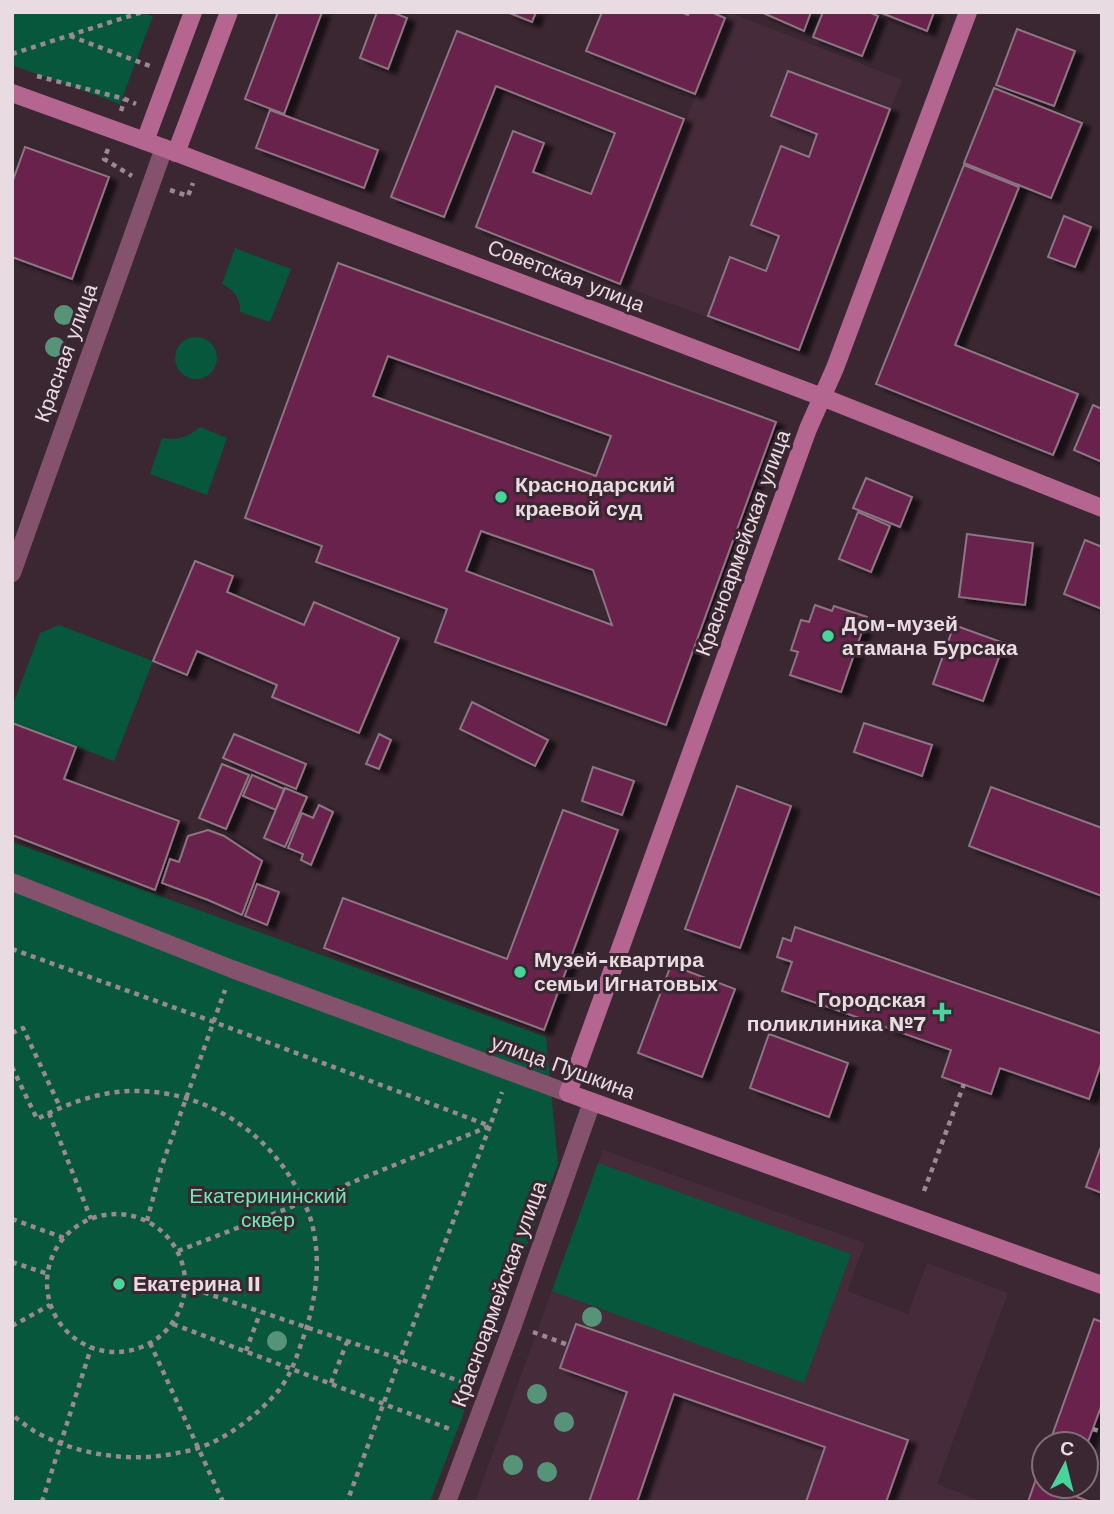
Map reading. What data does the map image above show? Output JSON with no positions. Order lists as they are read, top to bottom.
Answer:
{
  "streets": {
    "street": [
      "Советская улица",
      "Красная улица",
      "Красноармейская улица",
      "улица Пушкина"
    ]
  },
  "crossings": [
    ["Советская улица", "Красная улица"],
    ["Советская улица", "Красноармейская улица"],
    ["Красноармейская улица", "улица Пушкина"]
  ],
  "parks": ["Екатерининский сквер"],
  "places": {
    "other": [
      "Краснодарский краевой суд",
      "Дом-музей атамана Бурсака",
      "Музей-квартира семьи Игнатовых",
      "Екатерина II"
    ],
    "health": ["Городская поликлиника №7"]
  },
  "north": "top"
}
